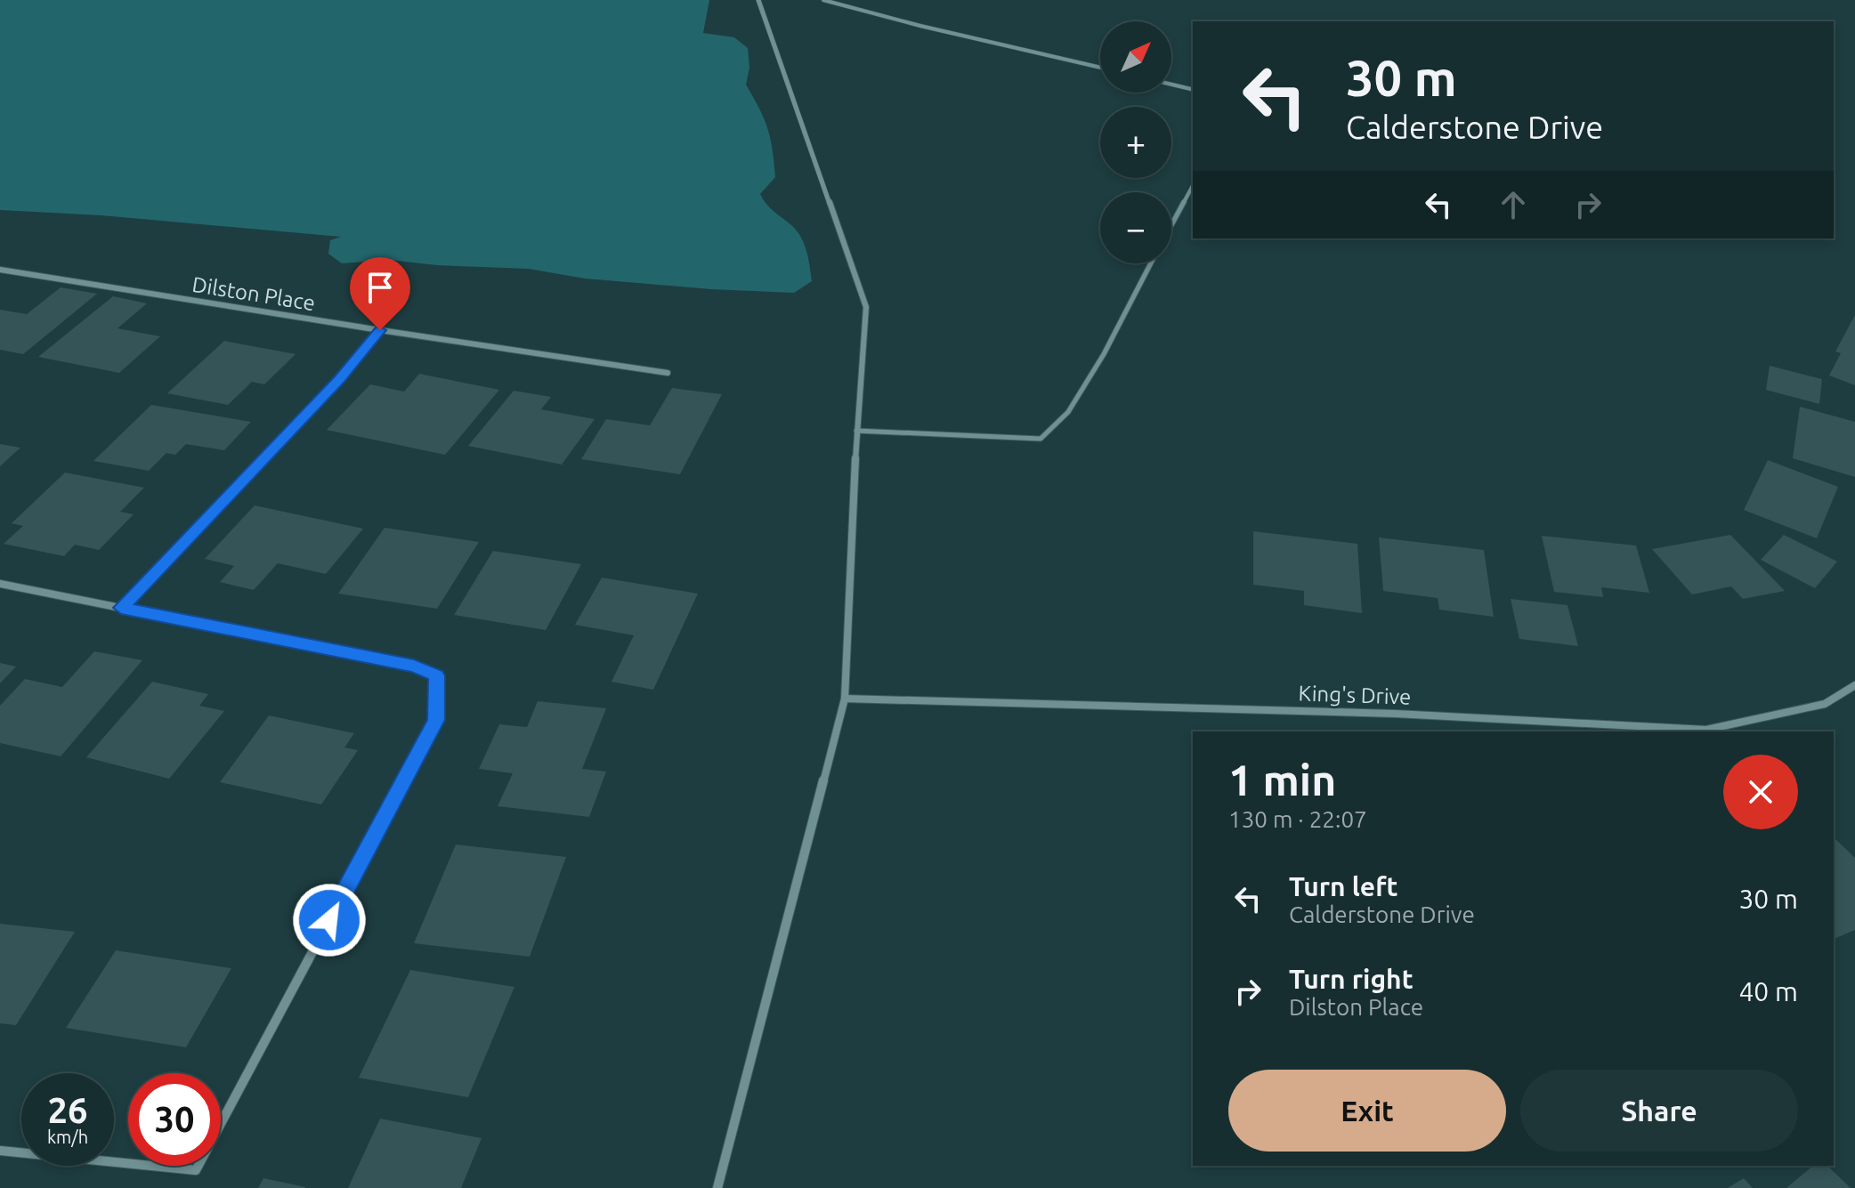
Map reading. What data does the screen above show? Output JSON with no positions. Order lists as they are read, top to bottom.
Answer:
{
  "streets": {
    "street": ["Dilston Place", "King's Drive"]
  },
  "north": "top right",
  "page": {
    "map_buttons": ["+", "−"],
    "turn": ["30 m", "Calderstone Drive"],
    "heading": ["1 min", "130 m · 22:07"],
    "list": [
      {
        "name": "Turn left",
        "note": "Calderstone Drive",
        "value": "30 m"
      },
      {
        "name": "Turn right",
        "note": "Dilston Place",
        "value": "40 m"
      }
    ],
    "buttons": ["Exit", "Share"],
    "speed": "26 km/h",
    "limit": "30"
  }
}
